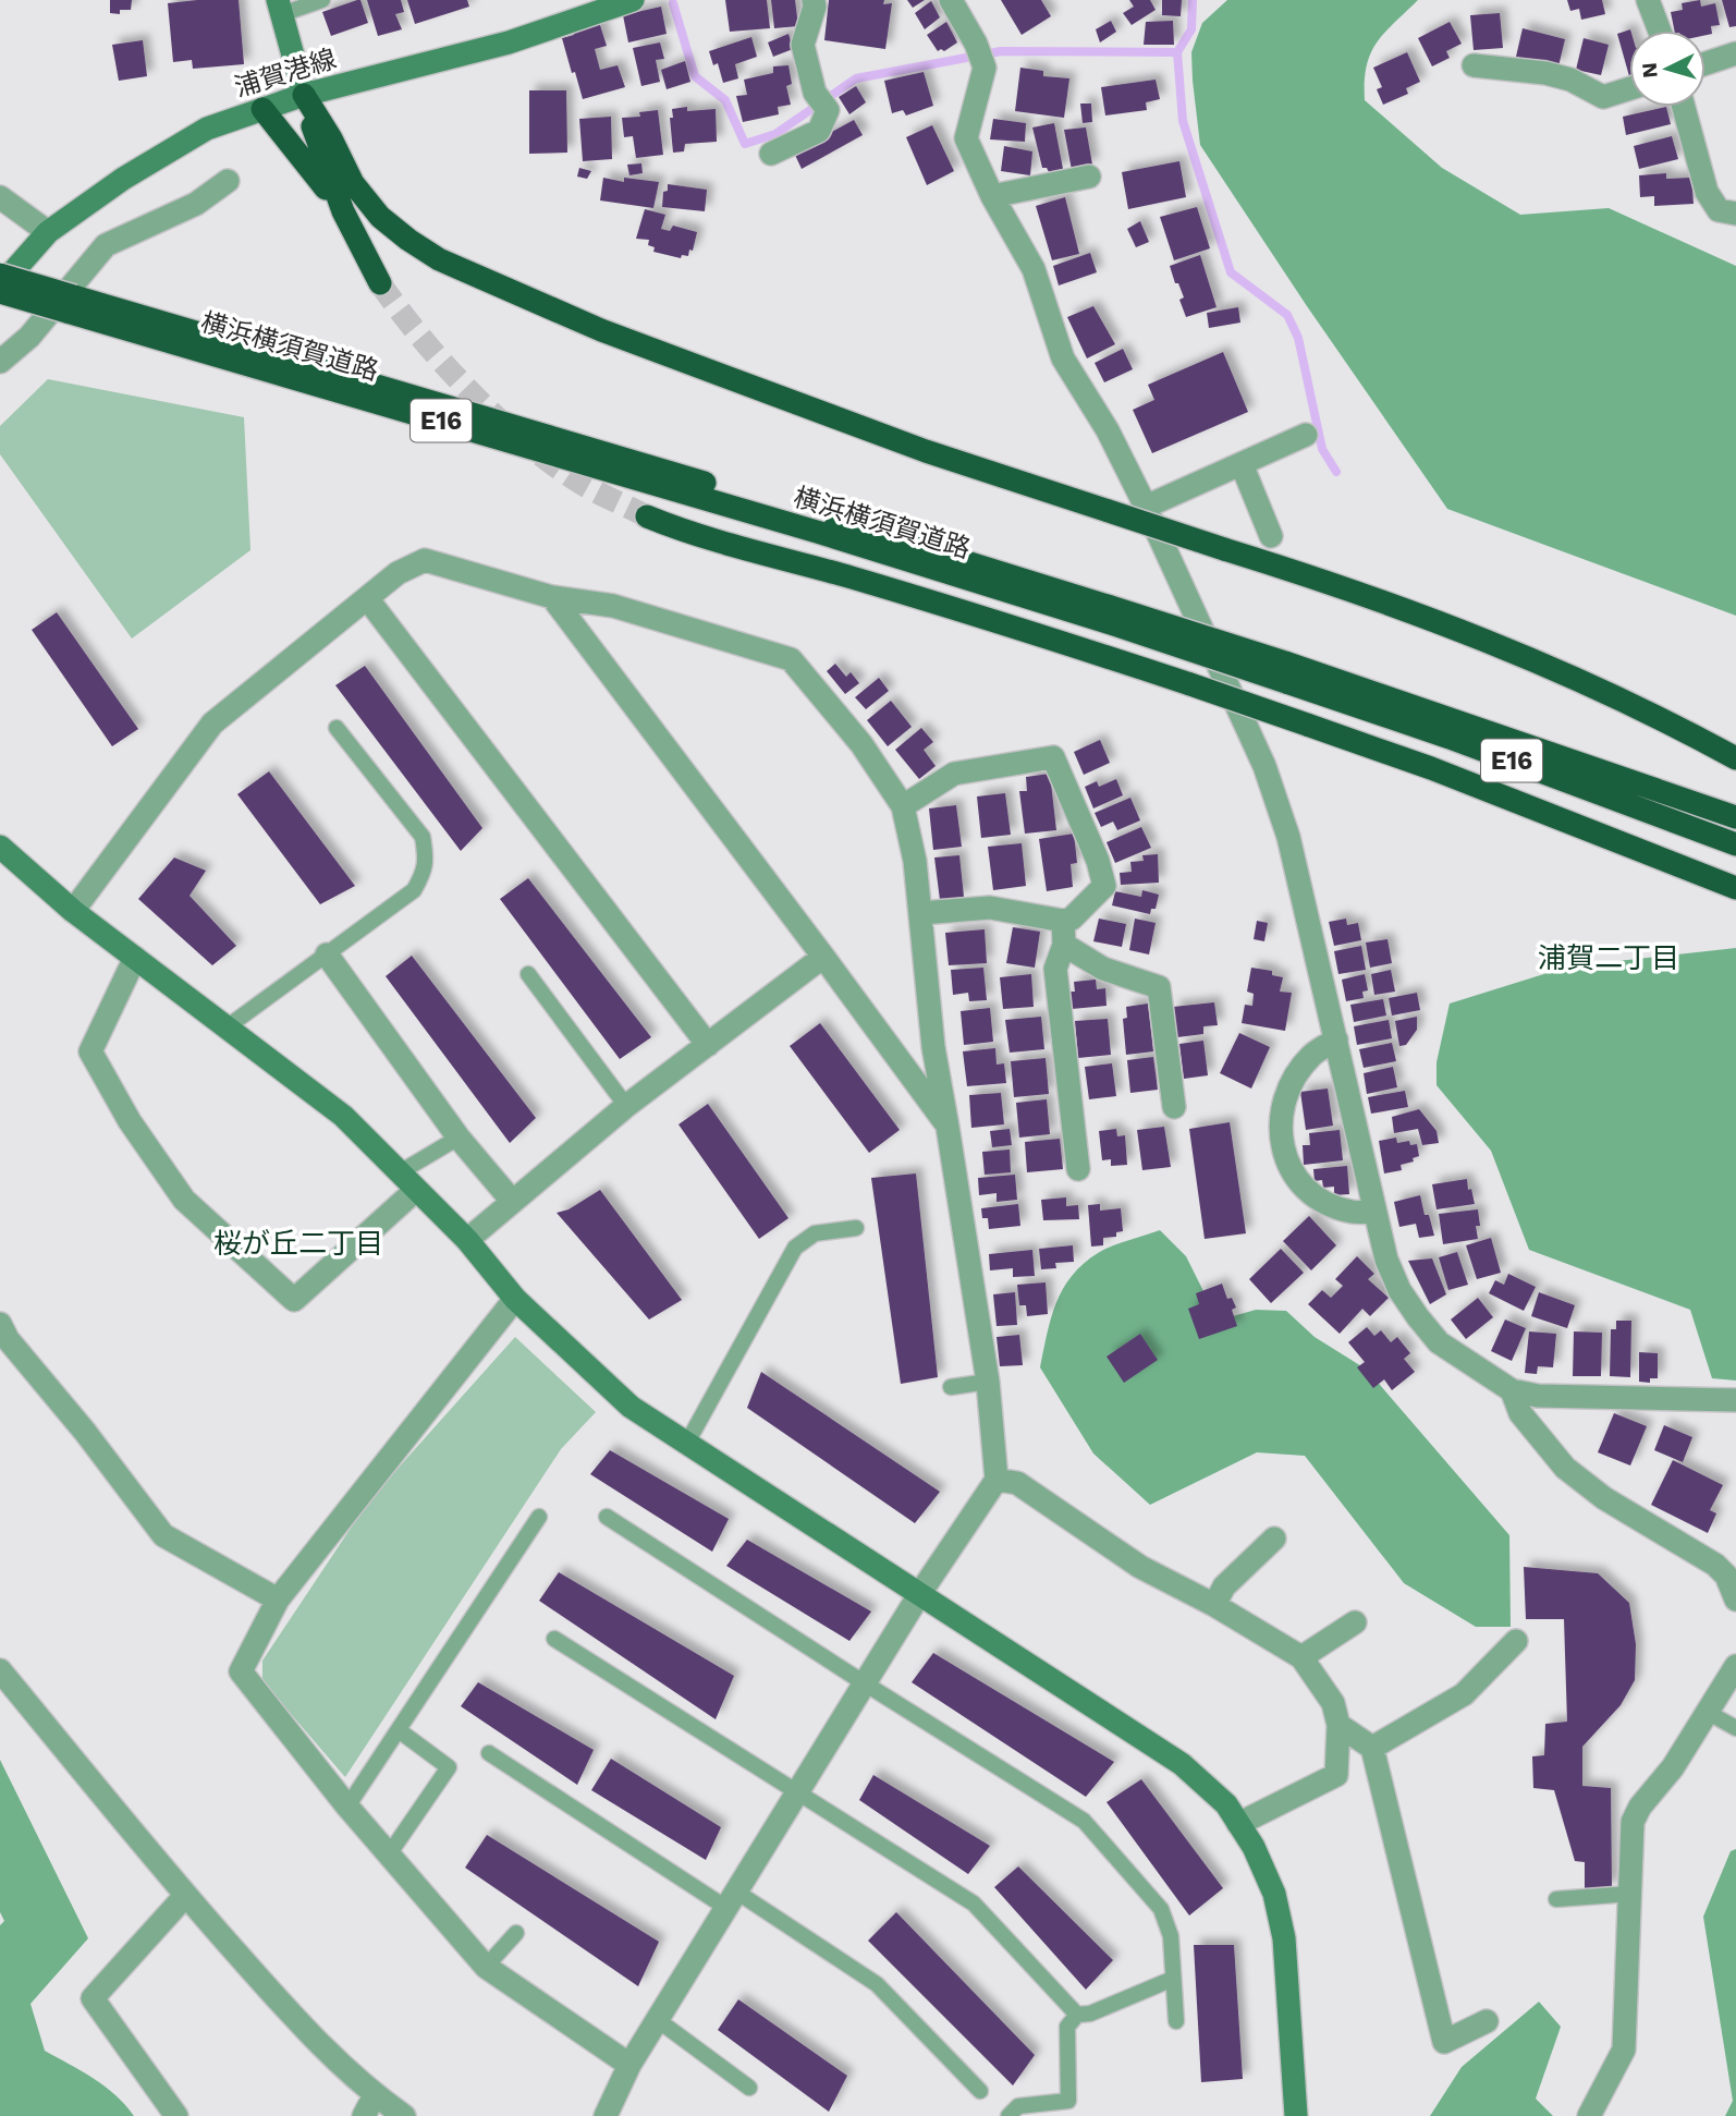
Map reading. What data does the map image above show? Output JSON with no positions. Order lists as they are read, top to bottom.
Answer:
{
  "streets": {
    "highway": ["横浜横須賀道路", "E16"],
    "street": ["浦賀港線"]
  },
  "crossings": [
    ["浦賀港線", "横浜横須賀道路"]
  ],
  "districts": ["浦賀二丁目", "桜が丘二丁目"],
  "north": "left"
}
